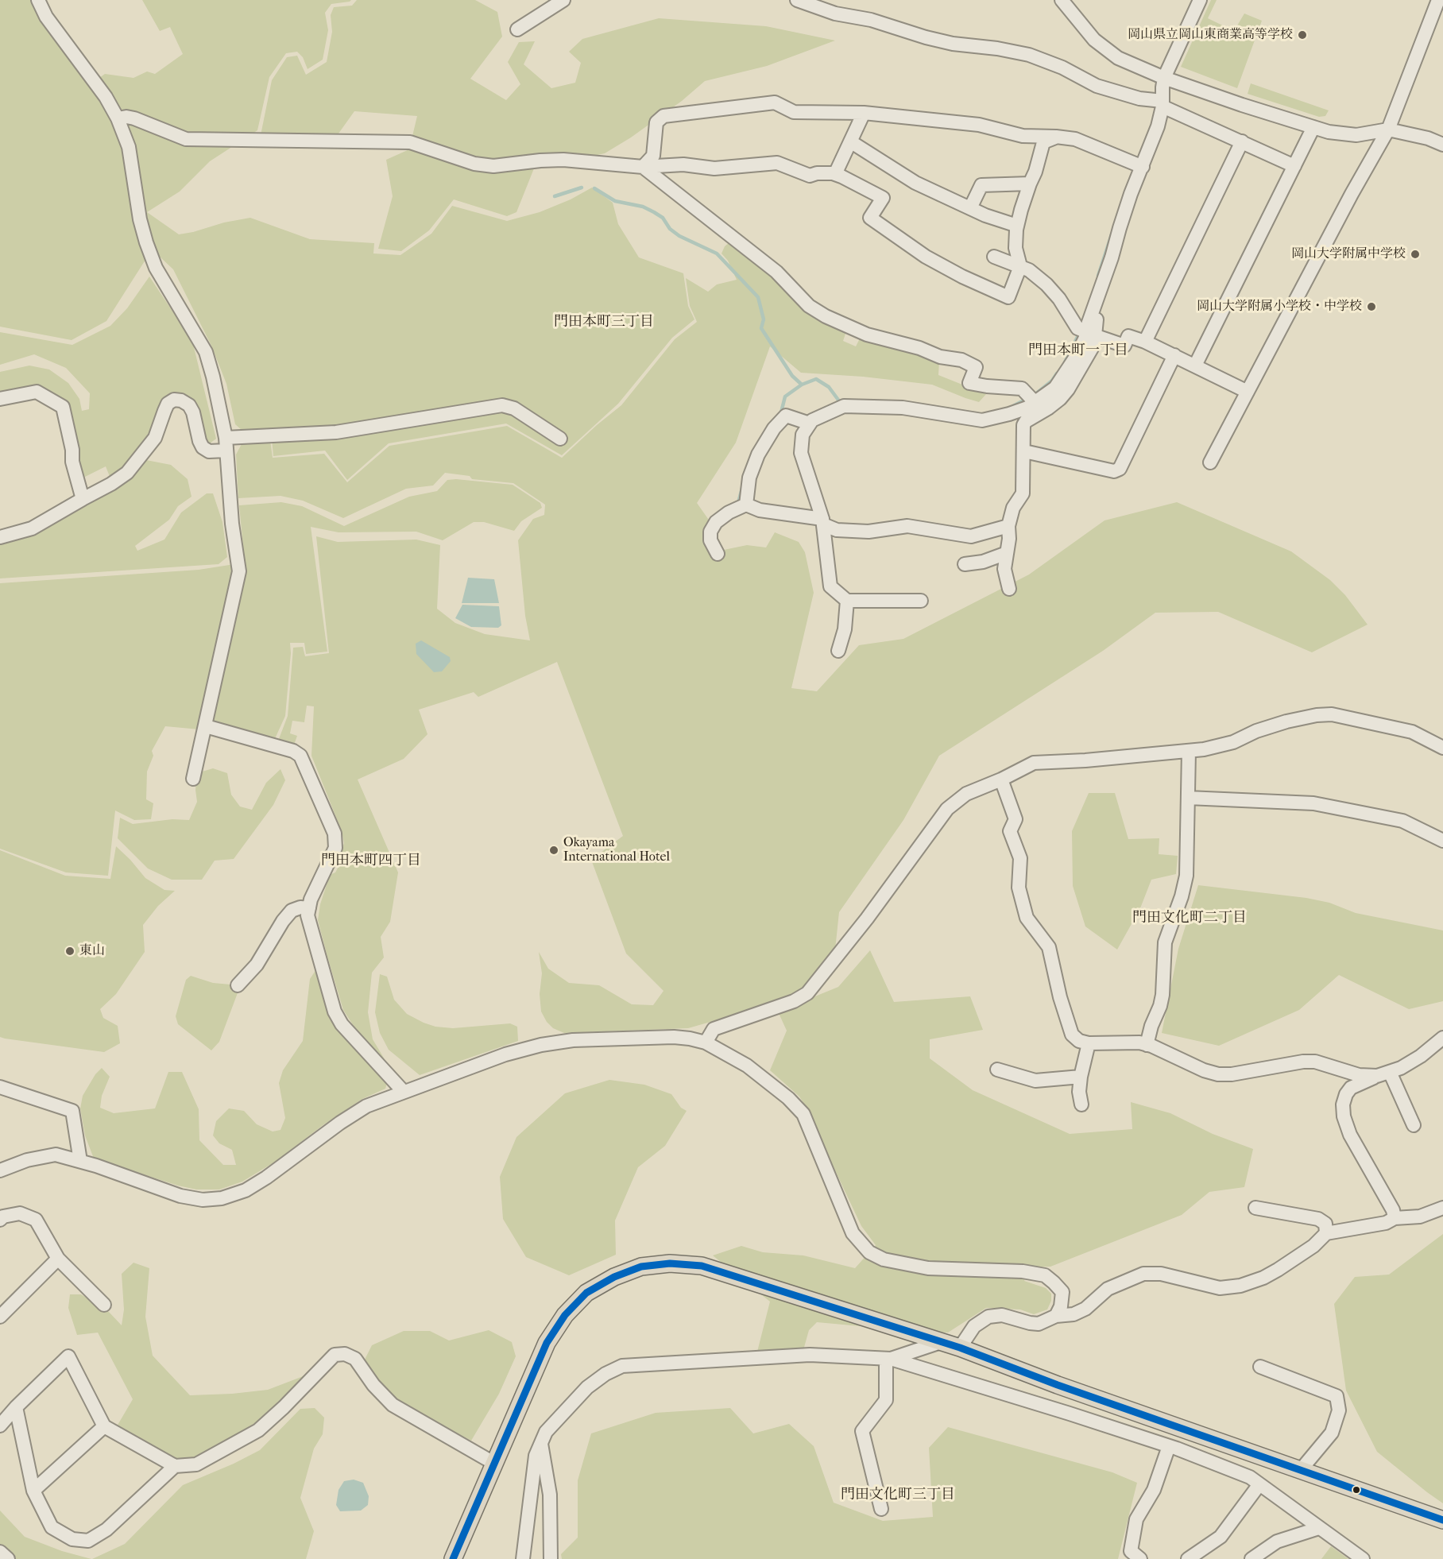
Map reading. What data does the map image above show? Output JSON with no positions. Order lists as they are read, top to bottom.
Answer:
{
  "districts": [
    "門田本町三丁目",
    "門田本町一丁目",
    "門田本町四丁目",
    "門田文化町二丁目",
    "門田文化町三丁目"
  ],
  "places": [
    "岡山県立岡山東商業高等学校",
    "岡山大学附属中学校",
    "岡山大学附属小学校・中学校",
    "Okayama International Hotel",
    "東山"
  ]
}
